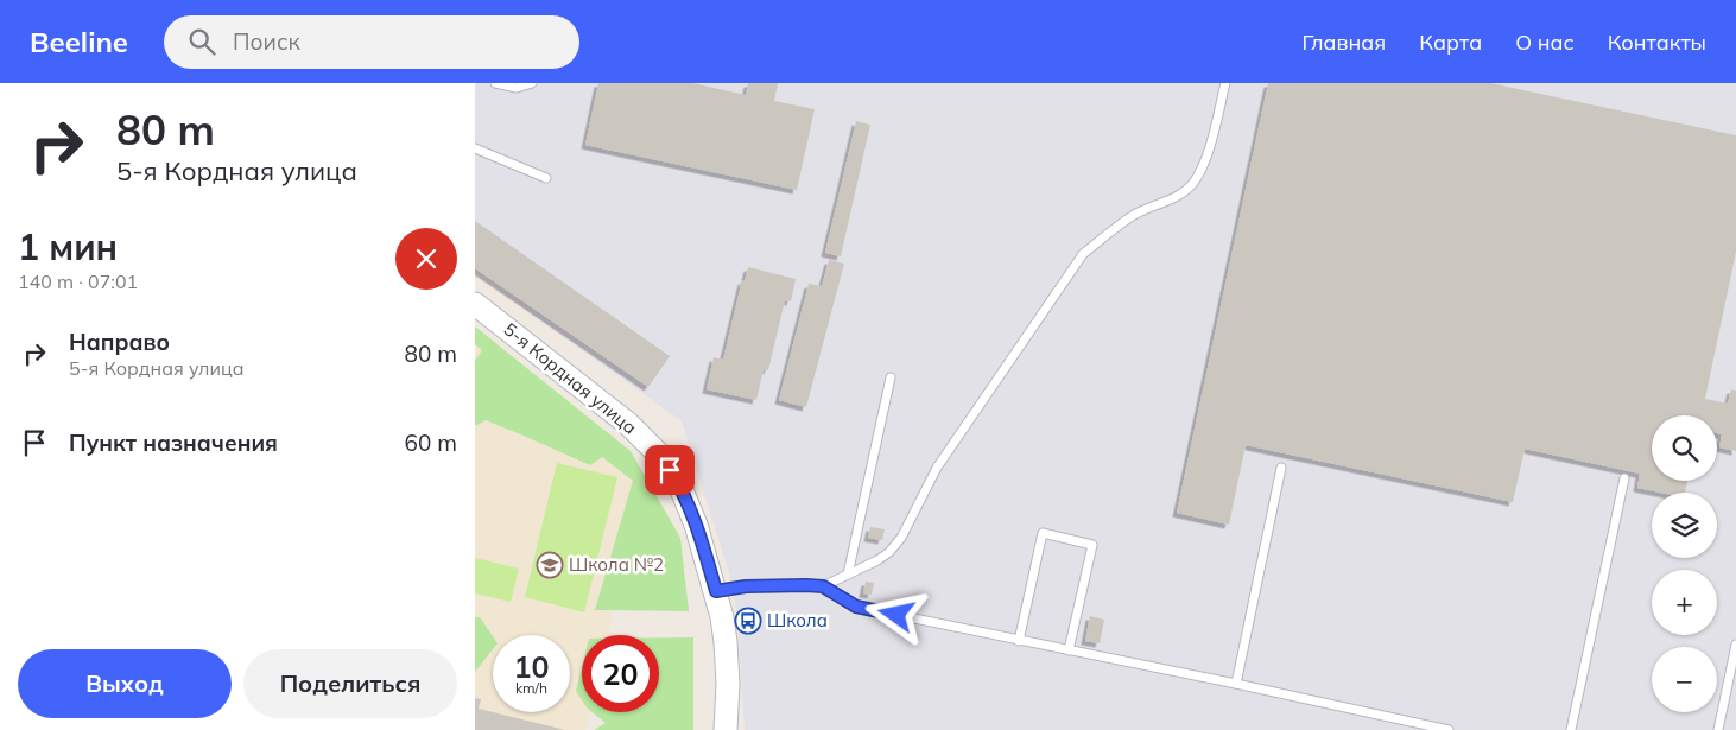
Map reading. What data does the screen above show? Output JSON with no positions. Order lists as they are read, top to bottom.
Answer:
{
  "streets": {
    "main road": ["5-я Кордная улица"]
  },
  "places": {
    "school or university": ["Школа №2"],
    "bus stop": ["Школа"]
  },
  "page": {
    "header": "Beeline",
    "search": "Поиск",
    "nav": [
      "Главная",
      "Карта",
      "О нас",
      "Контакты"
    ],
    "turn": ["80 m", "5-я Кордная улица"],
    "heading": ["1 мин", "140 m · 07:01"],
    "list": [
      {
        "name": "Направо",
        "note": "5-я Кордная улица",
        "value": "80 m"
      },
      {
        "name": "Пункт назначения",
        "value": "60 m"
      }
    ],
    "map_buttons": ["+", "−"],
    "speed": "10 km/h",
    "limit": "20",
    "buttons": ["Выход", "Поделиться"]
  }
}
